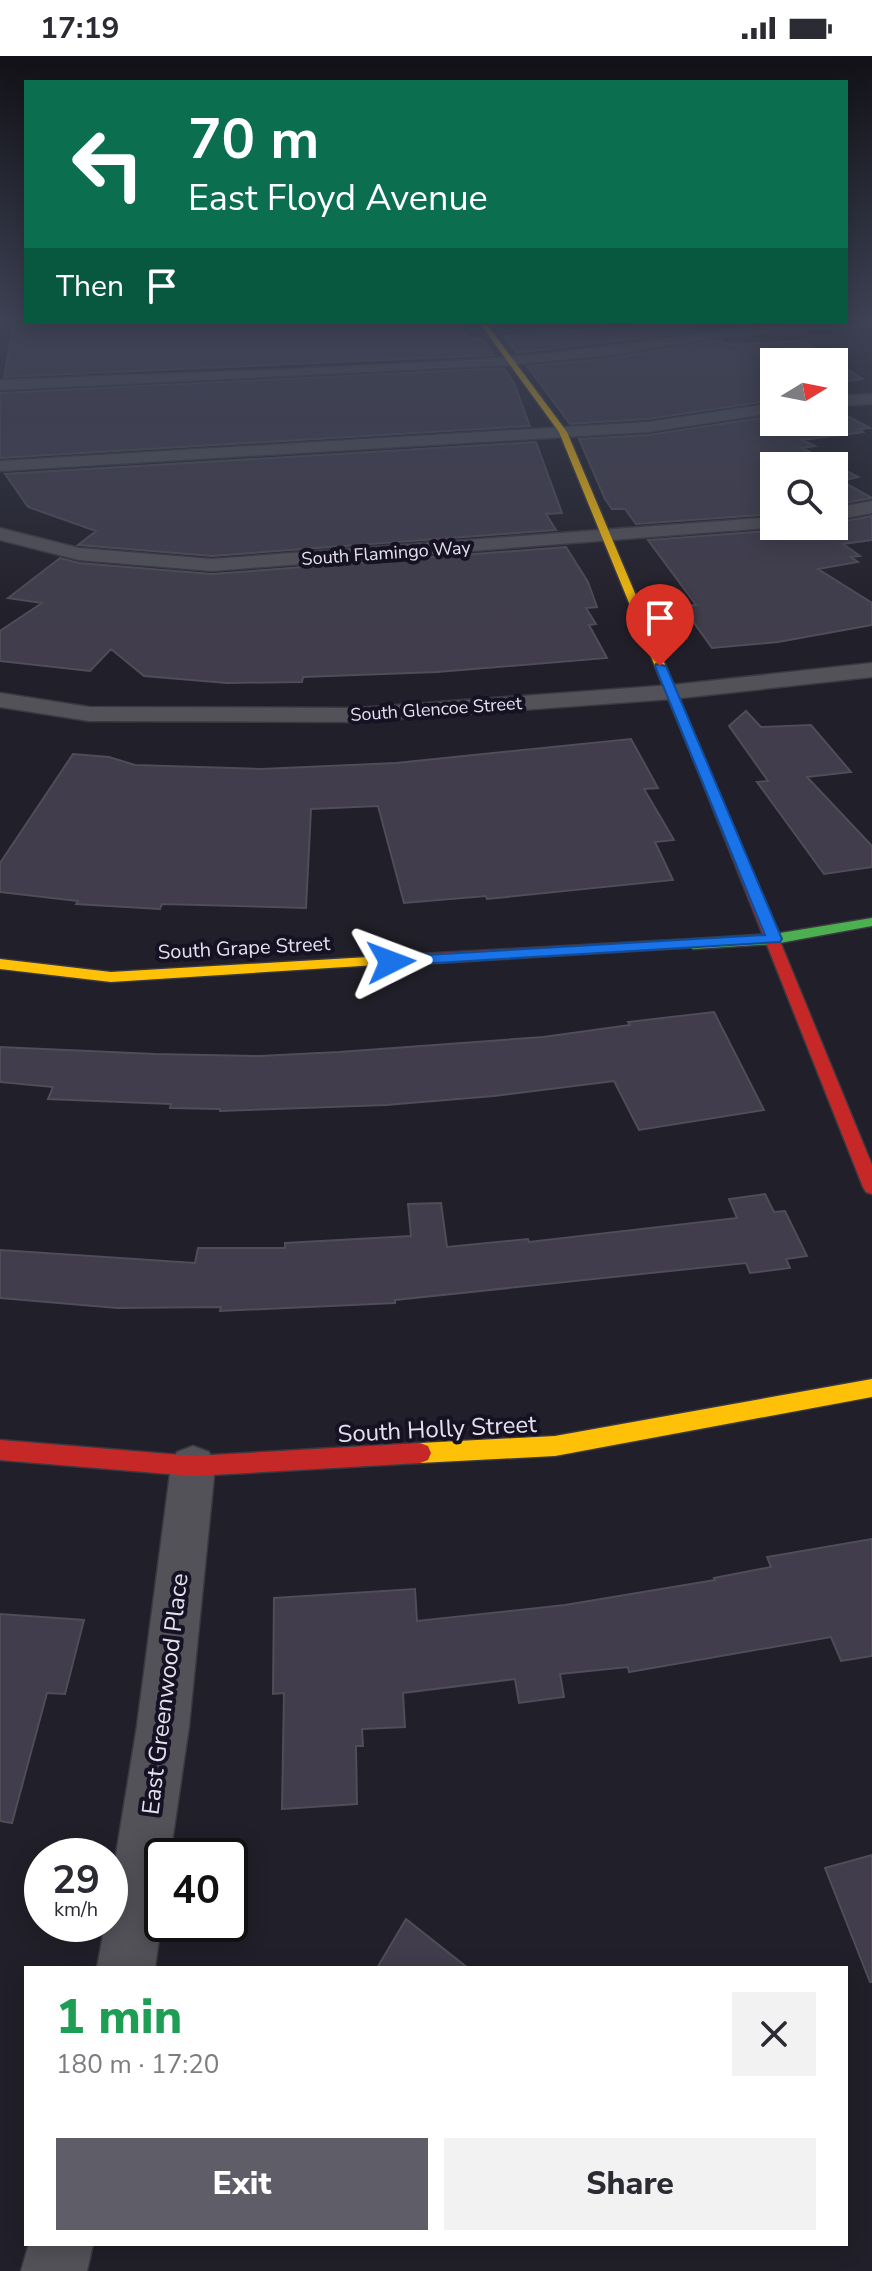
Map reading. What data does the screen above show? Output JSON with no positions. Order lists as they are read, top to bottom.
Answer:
{
  "streets": {
    "street": [
      "South Flamingo Way",
      "South Glencoe Street",
      "South Grape Street",
      "South Holly Street",
      "East Greenwood Place"
    ]
  },
  "crossings": [
    ["South Holly Street", "East Greenwood Place"]
  ],
  "north": "right",
  "page": {
    "status": "17:19",
    "turn": ["70 m", "East Floyd Avenue"],
    "then": "Then",
    "speed": "29 km/h",
    "limit": "40",
    "heading": ["1 min", "180 m · 17:20"],
    "buttons": ["Exit", "Share"]
  }
}
